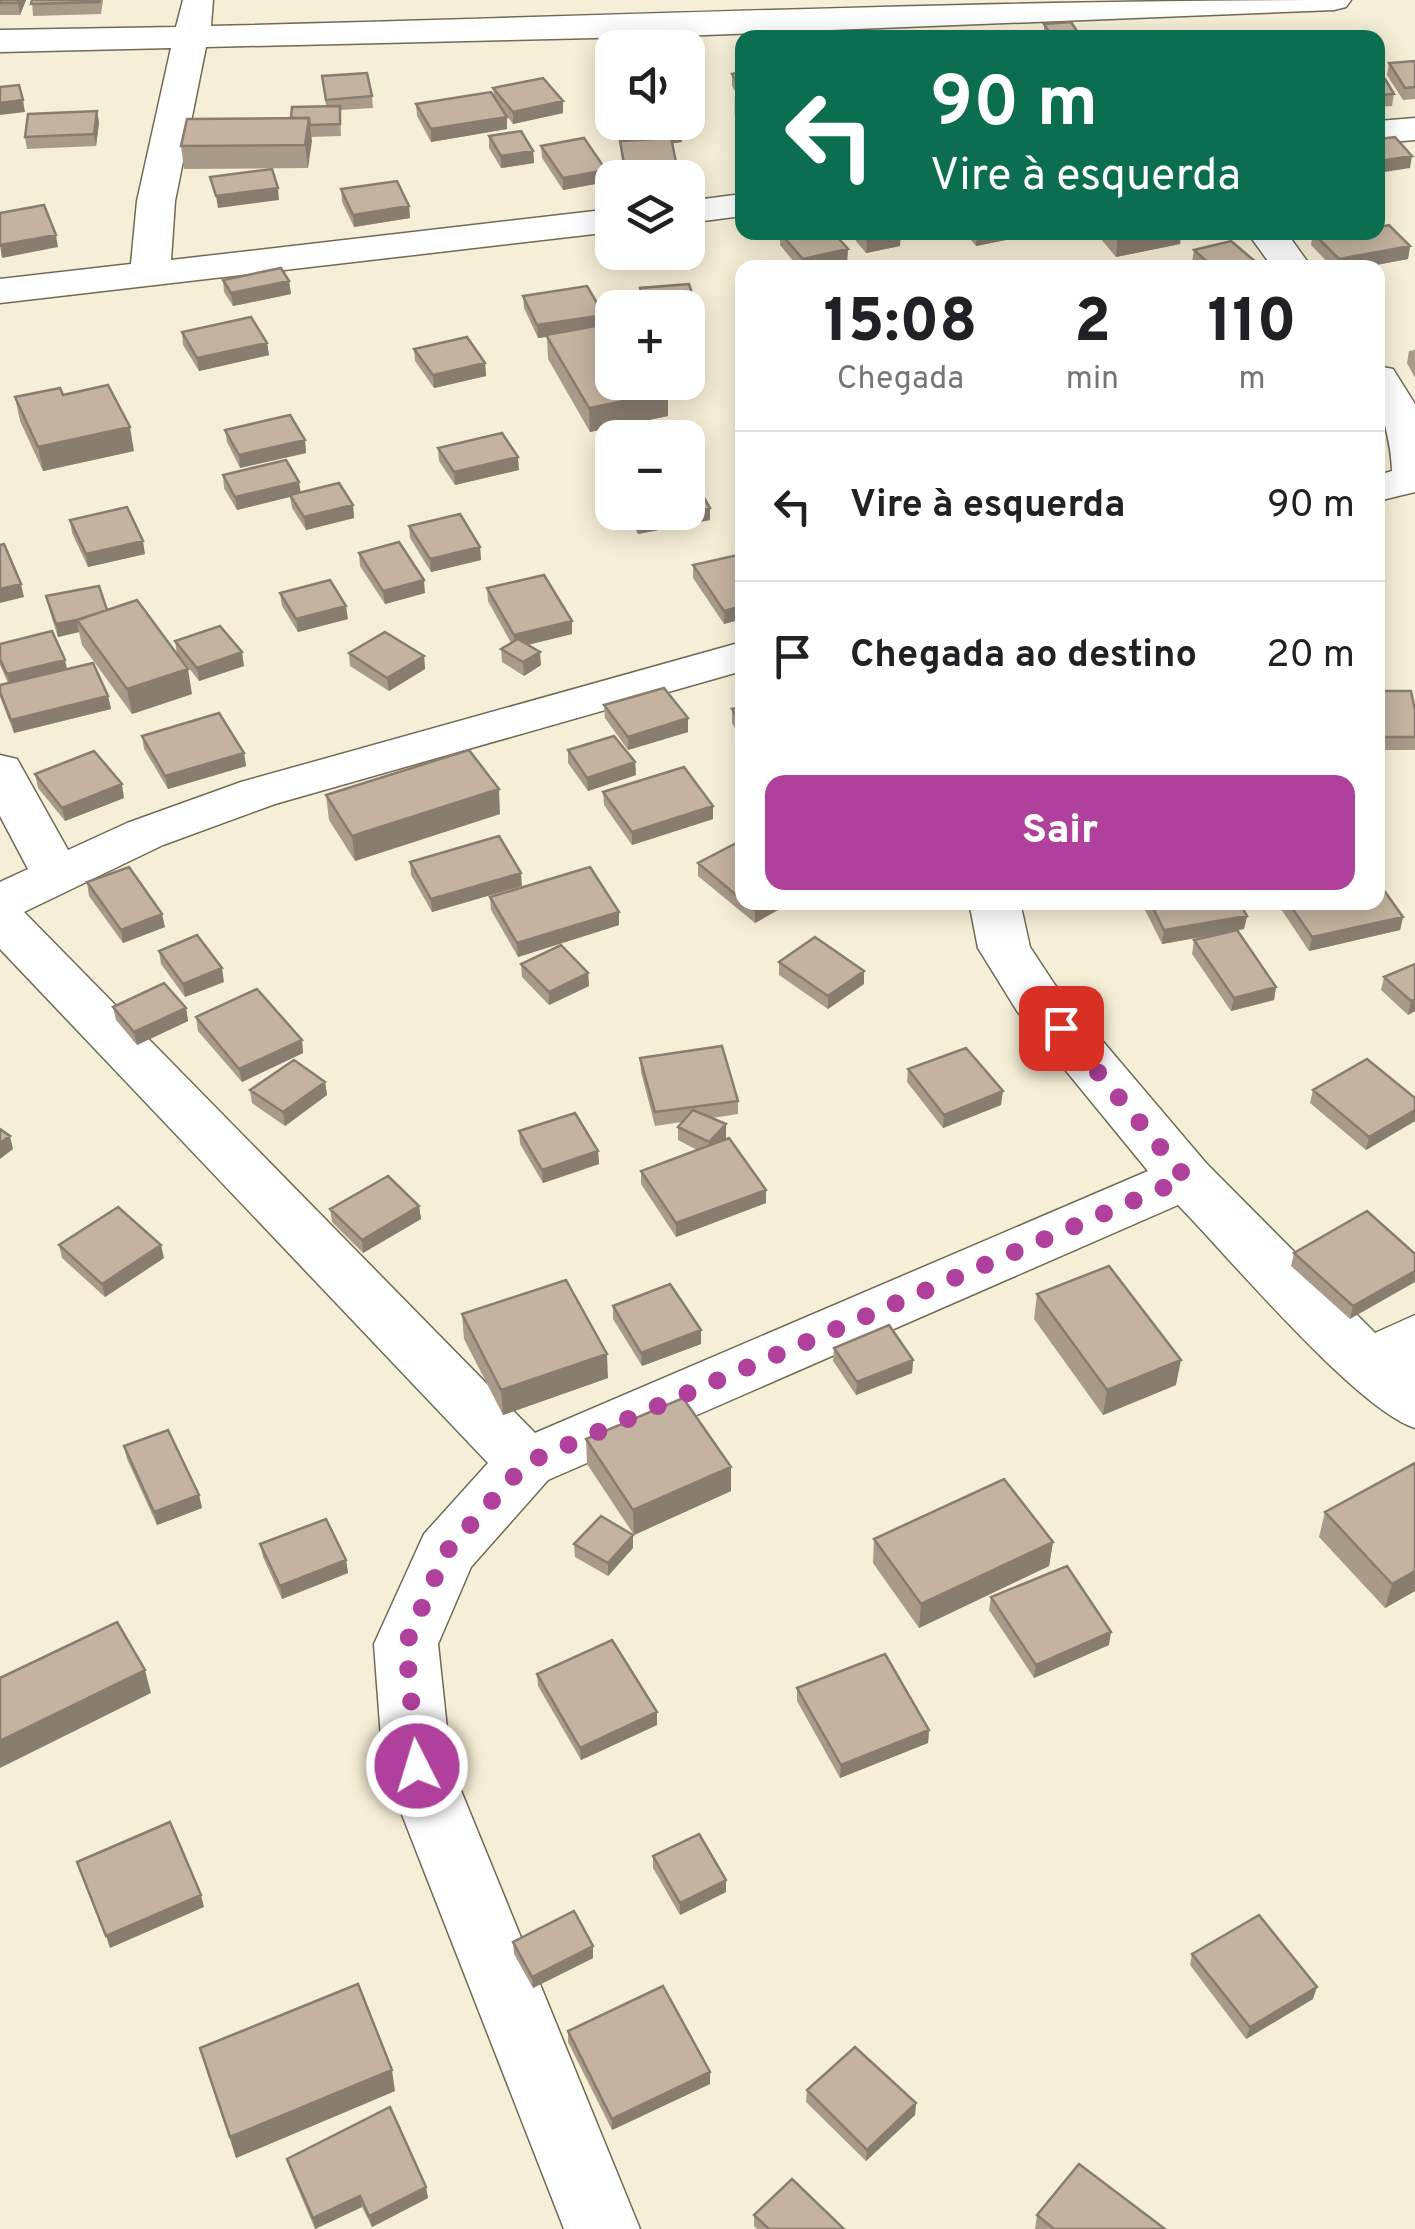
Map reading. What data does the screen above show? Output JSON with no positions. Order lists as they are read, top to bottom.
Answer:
{
  "page": {
    "map_buttons": ["+", "−"],
    "turn": ["90 m", "Vire à esquerda"],
    "eta": [
      "15:08",
      "Chegada",
      "2",
      "min",
      "110",
      "m"
    ],
    "list": [
      {
        "name": "Vire à esquerda",
        "value": "90 m"
      },
      {
        "name": "Chegada ao destino",
        "value": "20 m"
      }
    ],
    "buttons": "Sair"
  }
}
